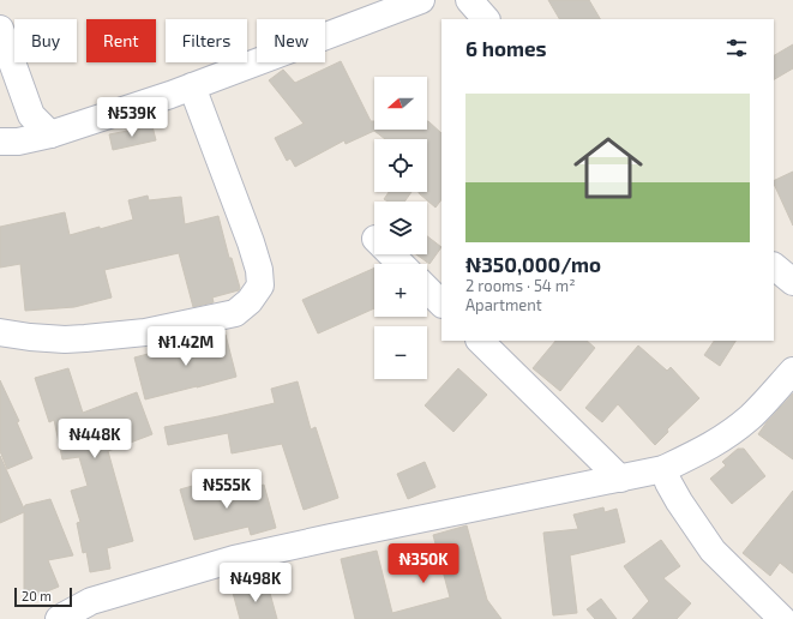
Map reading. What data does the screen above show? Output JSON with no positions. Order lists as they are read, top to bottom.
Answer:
{
  "scale_bar": "20 m",
  "north": "left",
  "page": {
    "chip": [
      "Buy",
      "Rent",
      "Filters",
      "New"
    ],
    "heading": "6 homes",
    "map_buttons": ["+", "−"],
    "list": [
      {
        "name": "₦350,000/mo",
        "note": "2 rooms · 54 m² · Apartment"
      }
    ],
    "price": [
      "₦539K",
      "₦1.42M",
      "₦448K",
      "₦555K",
      "₦350K",
      "₦498K"
    ],
    "scale": "20 m"
  }
}
